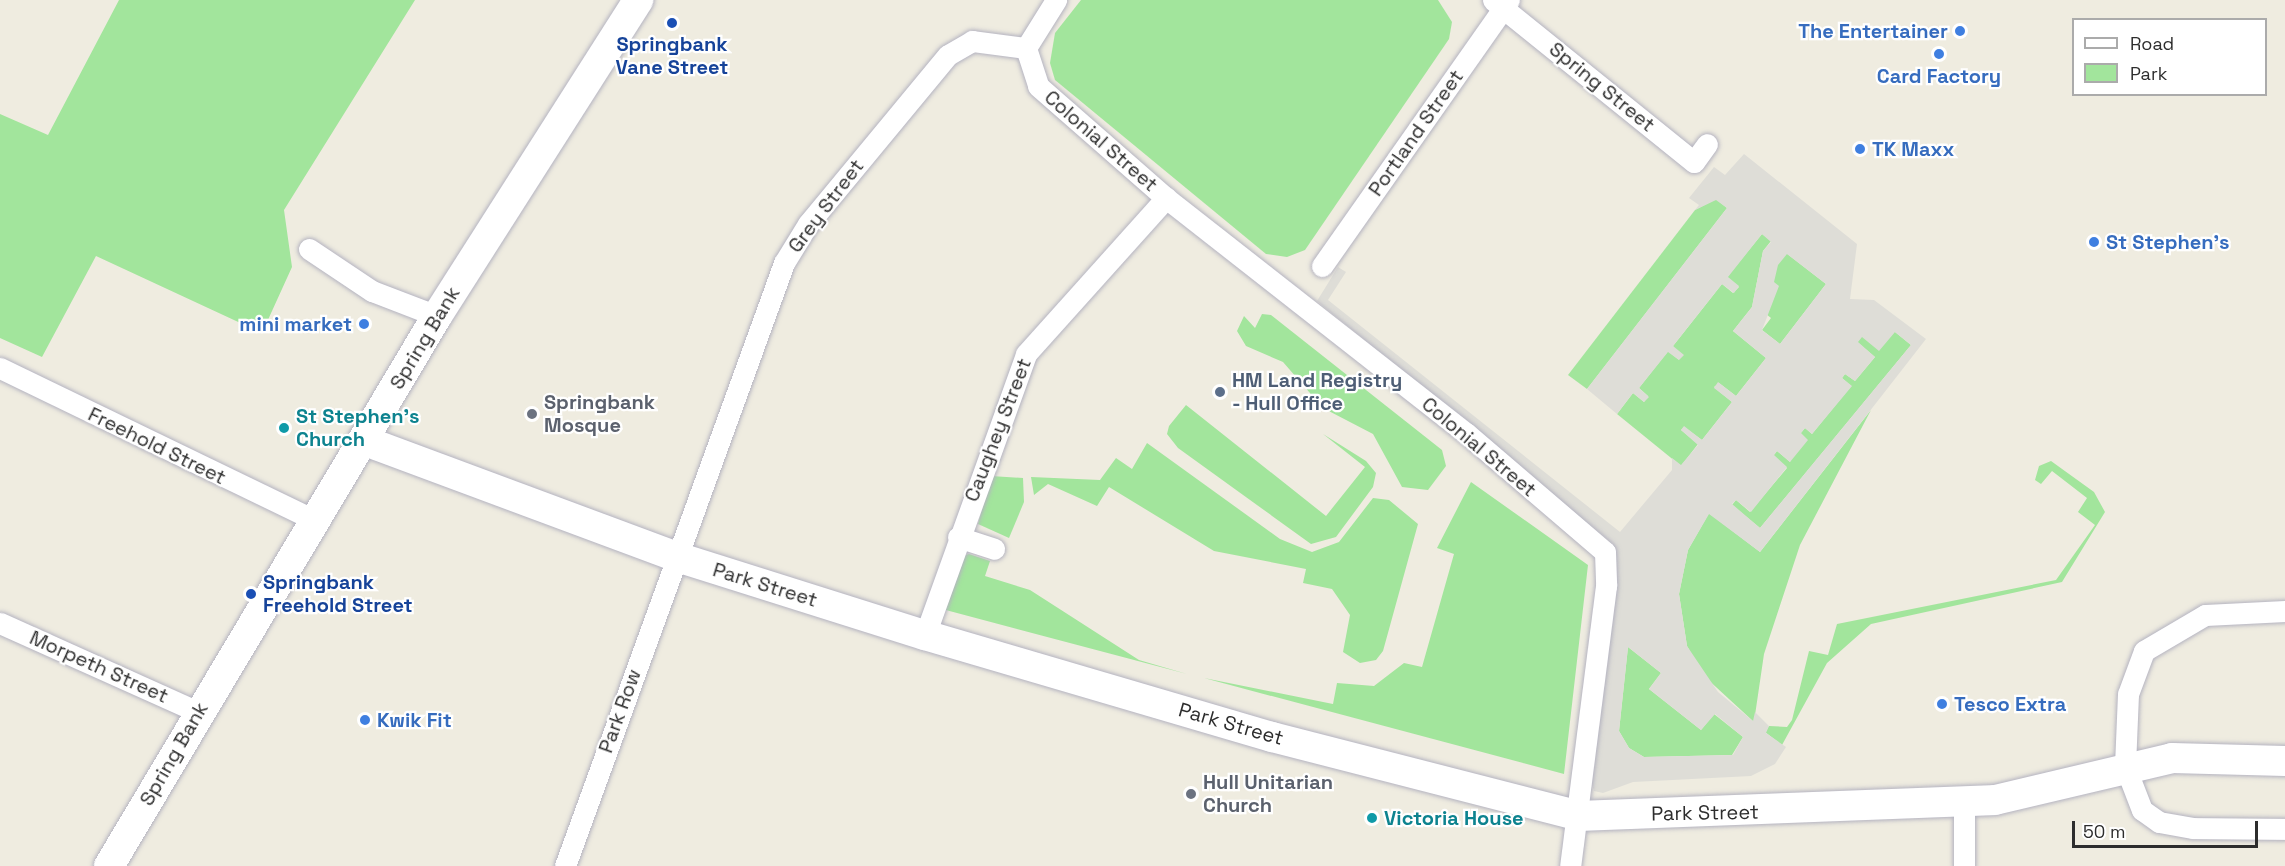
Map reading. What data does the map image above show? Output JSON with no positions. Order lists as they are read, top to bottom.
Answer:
{
  "streets": {
    "street": [
      "Spring Street",
      "Portland Street",
      "Colonial Street",
      "Grey Street",
      "Spring Bank",
      "Caughey Street",
      "Freehold Street",
      "Park Street",
      "Morpeth Street",
      "Park Row"
    ]
  },
  "crossings": [
    ["Spring Street", "Portland Street"],
    ["Colonial Street", "Grey Street"],
    ["Colonial Street", "Caughey Street"],
    ["Colonial Street", "Park Street"],
    ["Grey Street", "Park Street"],
    ["Grey Street", "Park Row"],
    ["Spring Bank", "Freehold Street"],
    ["Spring Bank", "Park Street"],
    ["Spring Bank", "Morpeth Street"],
    ["Caughey Street", "Park Street"],
    ["Park Street", "Park Row"]
  ],
  "places": [
    "Springbank Vane Street",
    "The Entertainer",
    "Card Factory",
    "TK Maxx",
    "St Stephen's",
    "mini market",
    "HM Land Registry - Hull Office",
    "Springbank Mosque",
    "St Stephen's Church",
    "Springbank Freehold Street",
    "Tesco Extra",
    "Kwik Fit",
    "Hull Unitarian Church",
    "Victoria House"
  ],
  "legend": ["Road", "Park"],
  "scale_bar": "50 m"
}
